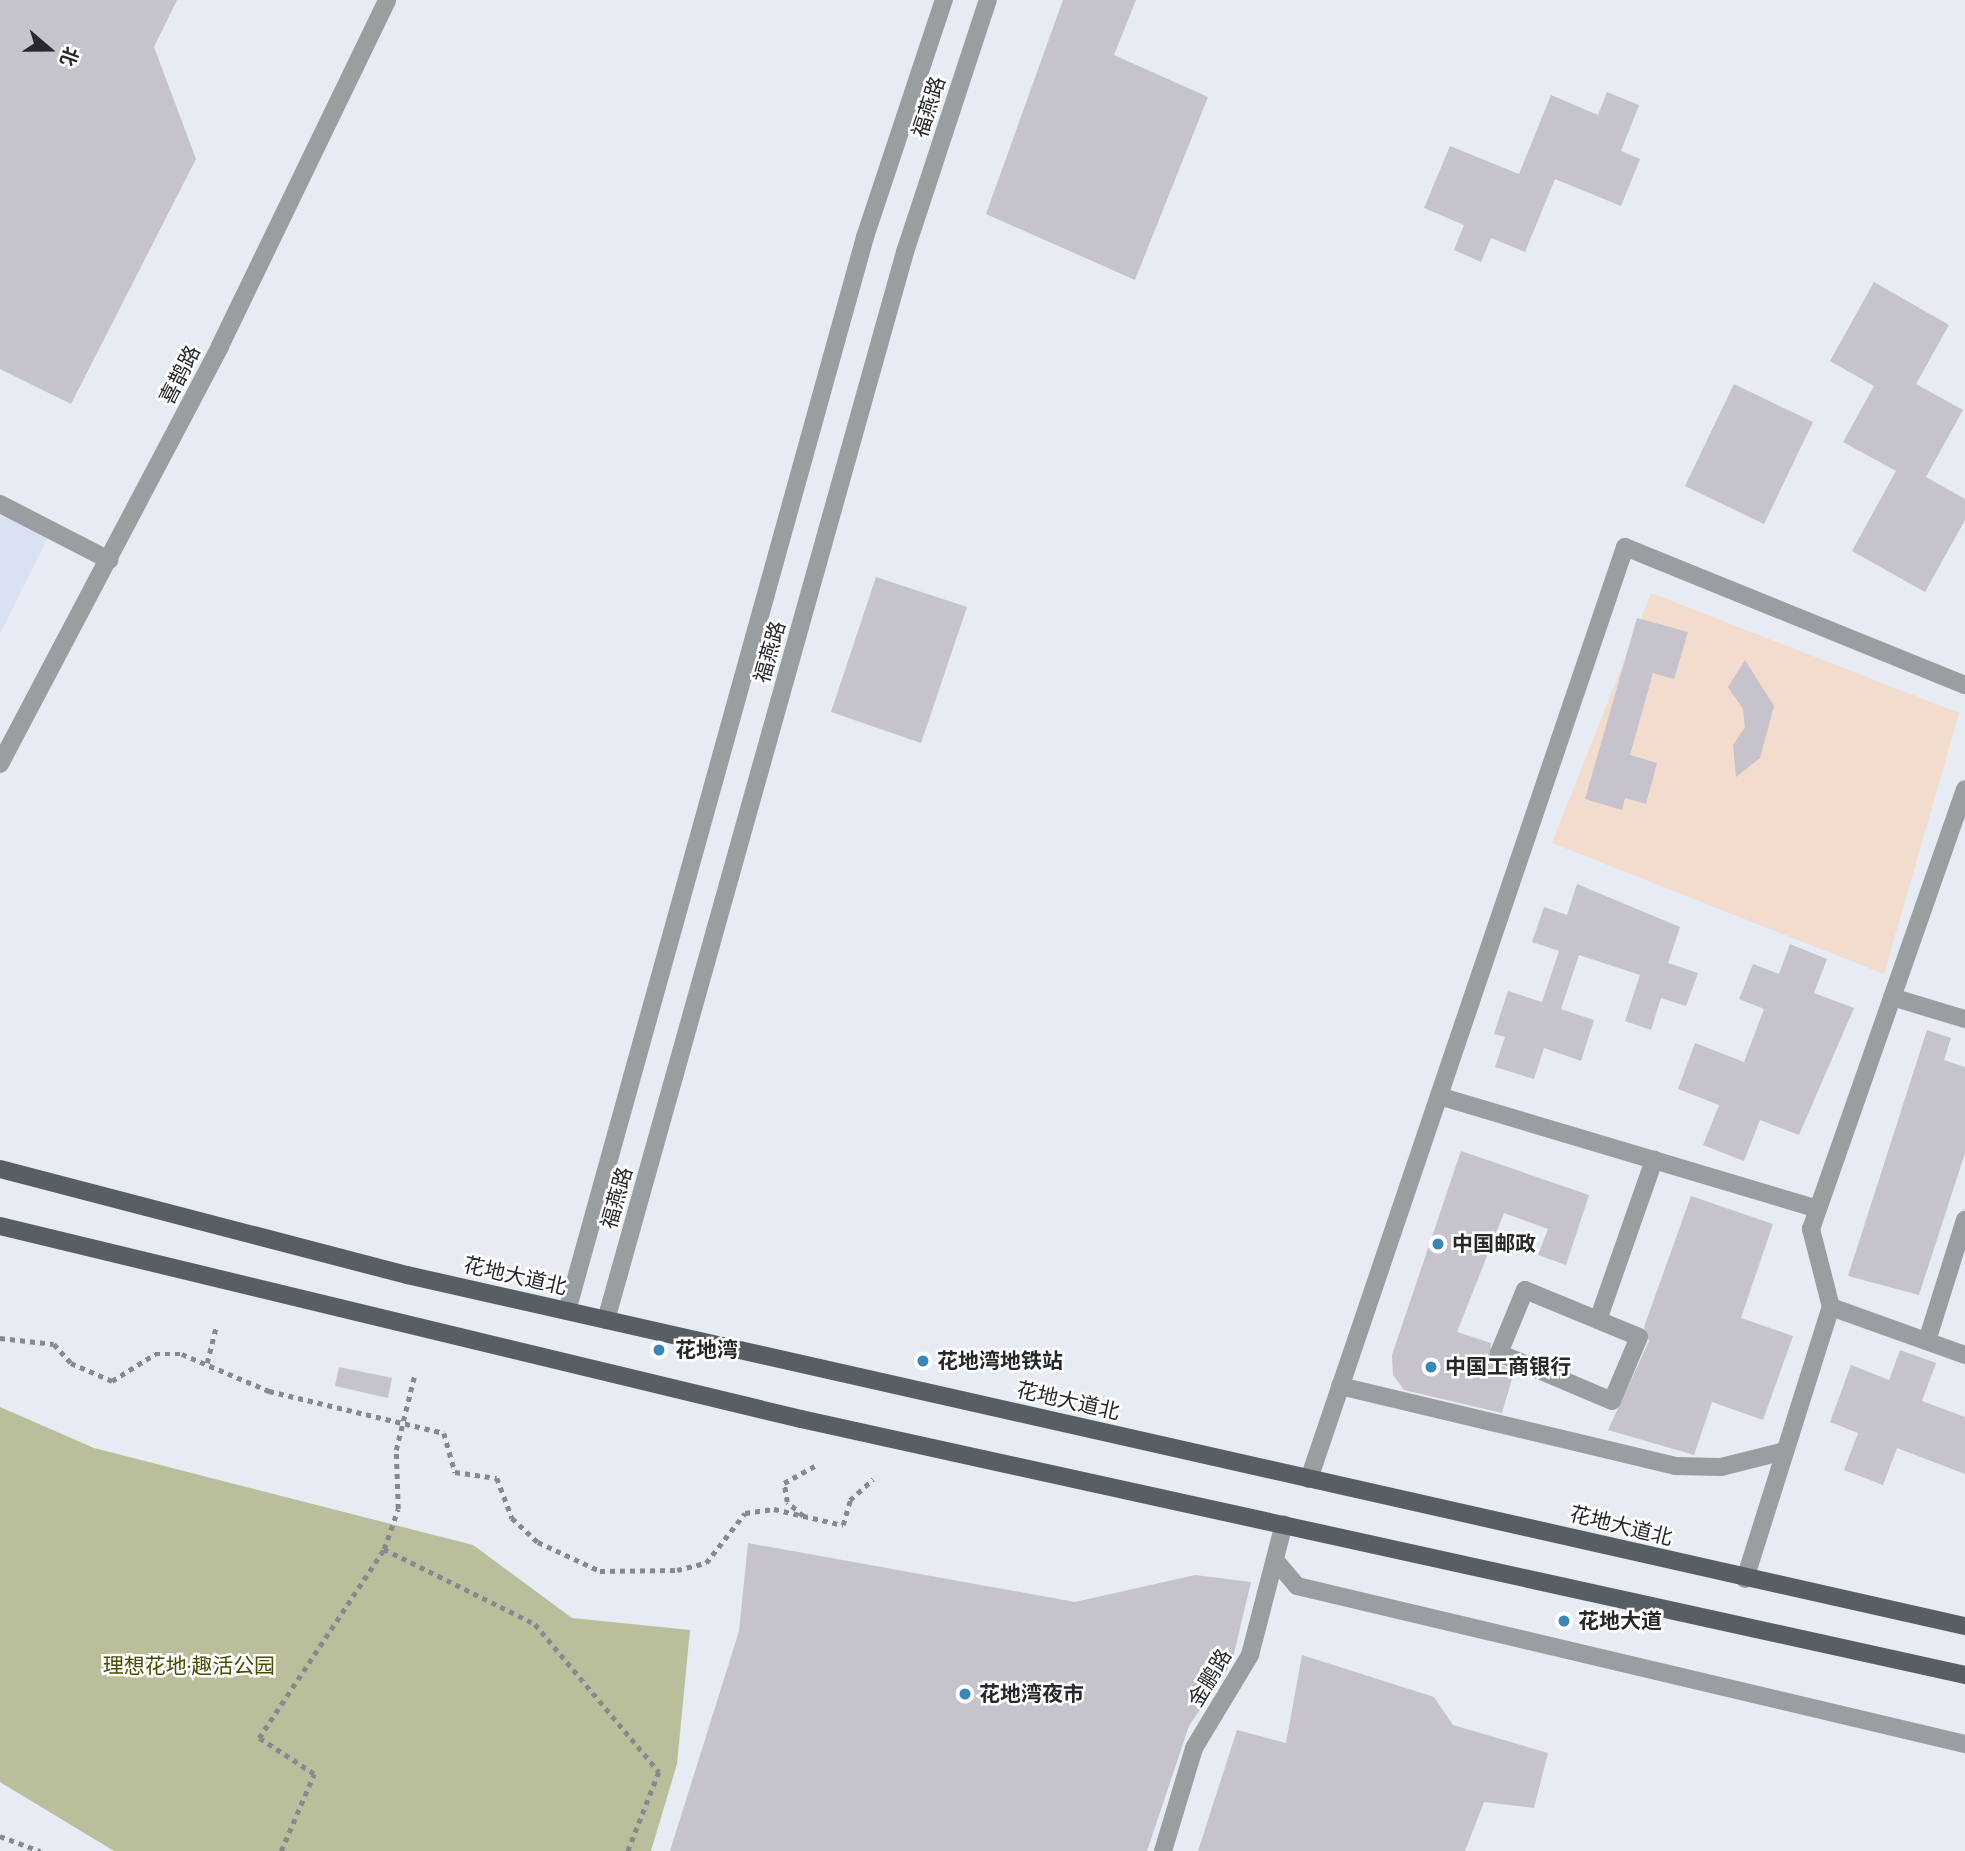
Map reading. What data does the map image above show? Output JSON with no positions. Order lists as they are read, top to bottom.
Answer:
{
  "streets": {
    "main road": ["花地大道北"],
    "street": ["福燕路", "喜鹊路", "金鹏路"]
  },
  "crossings": [
    ["福燕路", "花地大道北"]
  ],
  "parks": ["理想花地·趣活公园"],
  "places": [
    "中国邮政",
    "花地湾",
    "花地湾地铁站",
    "中国工商银行",
    "花地大道",
    "花地湾夜市"
  ],
  "north": "right"
}
